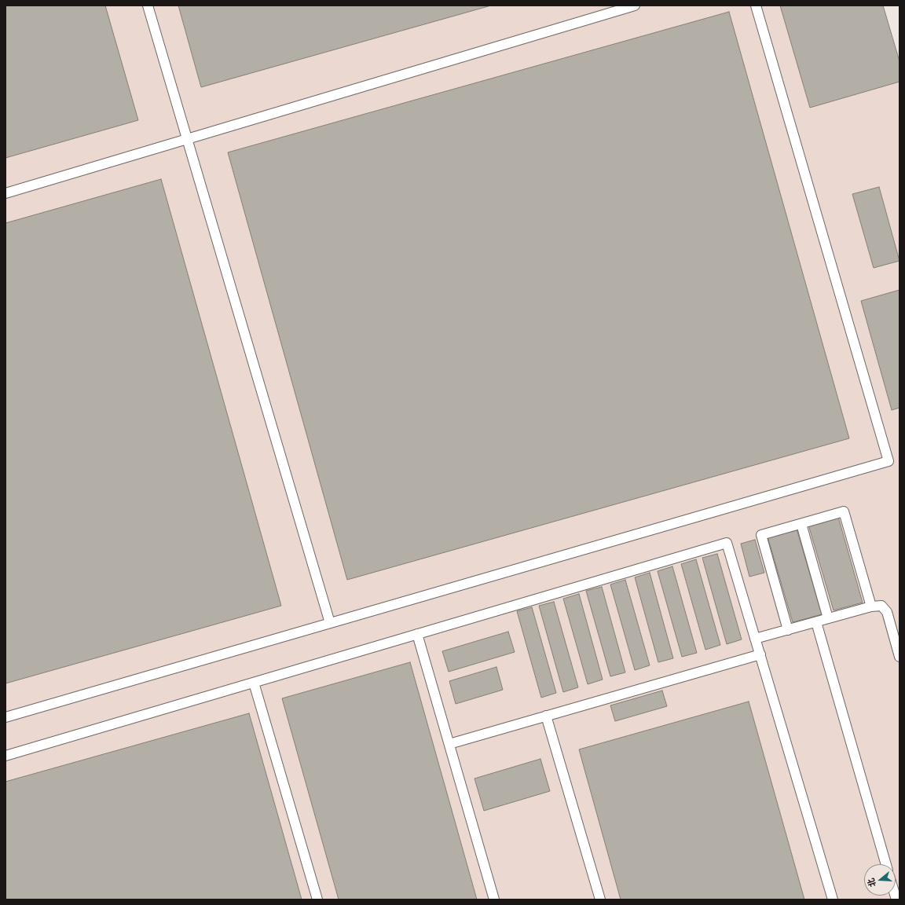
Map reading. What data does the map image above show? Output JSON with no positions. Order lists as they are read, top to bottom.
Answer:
{
  "north": "left"
}
